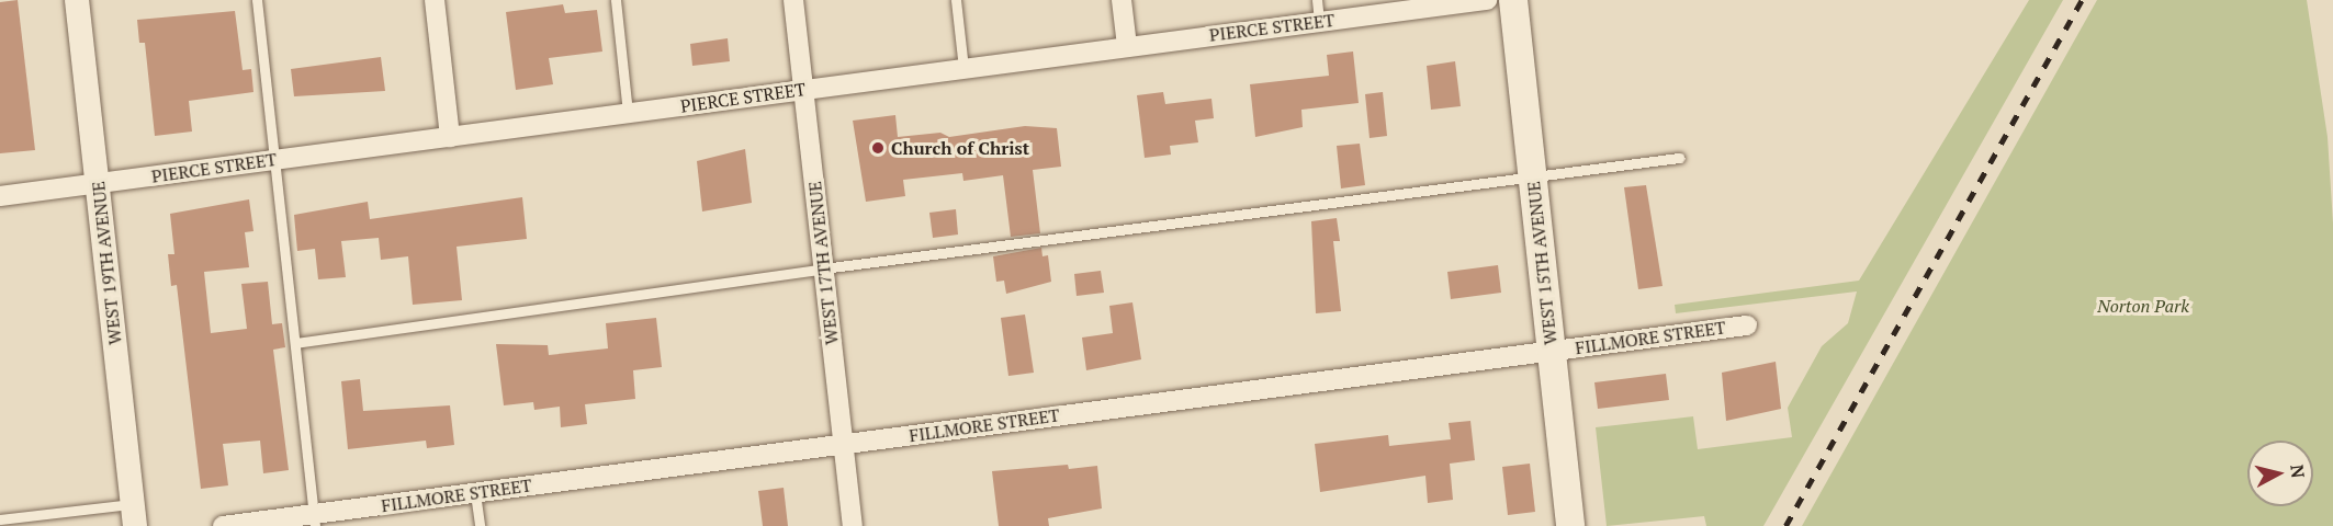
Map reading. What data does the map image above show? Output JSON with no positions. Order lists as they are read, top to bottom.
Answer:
{
  "streets": {
    "main road": ["WEST 15TH AVENUE"],
    "street": [
      "PIERCE STREET",
      "WEST 19TH AVENUE",
      "WEST 17TH AVENUE",
      "FILLMORE STREET"
    ]
  },
  "crossings": [
    ["PIERCE STREET", "WEST 19TH AVENUE"],
    ["PIERCE STREET", "WEST 17TH AVENUE"],
    ["WEST 17TH AVENUE", "FILLMORE STREET"],
    ["WEST 15TH AVENUE", "FILLMORE STREET"]
  ],
  "parks": ["Norton Park"],
  "places": ["Church of Christ"],
  "north": "right"
}
